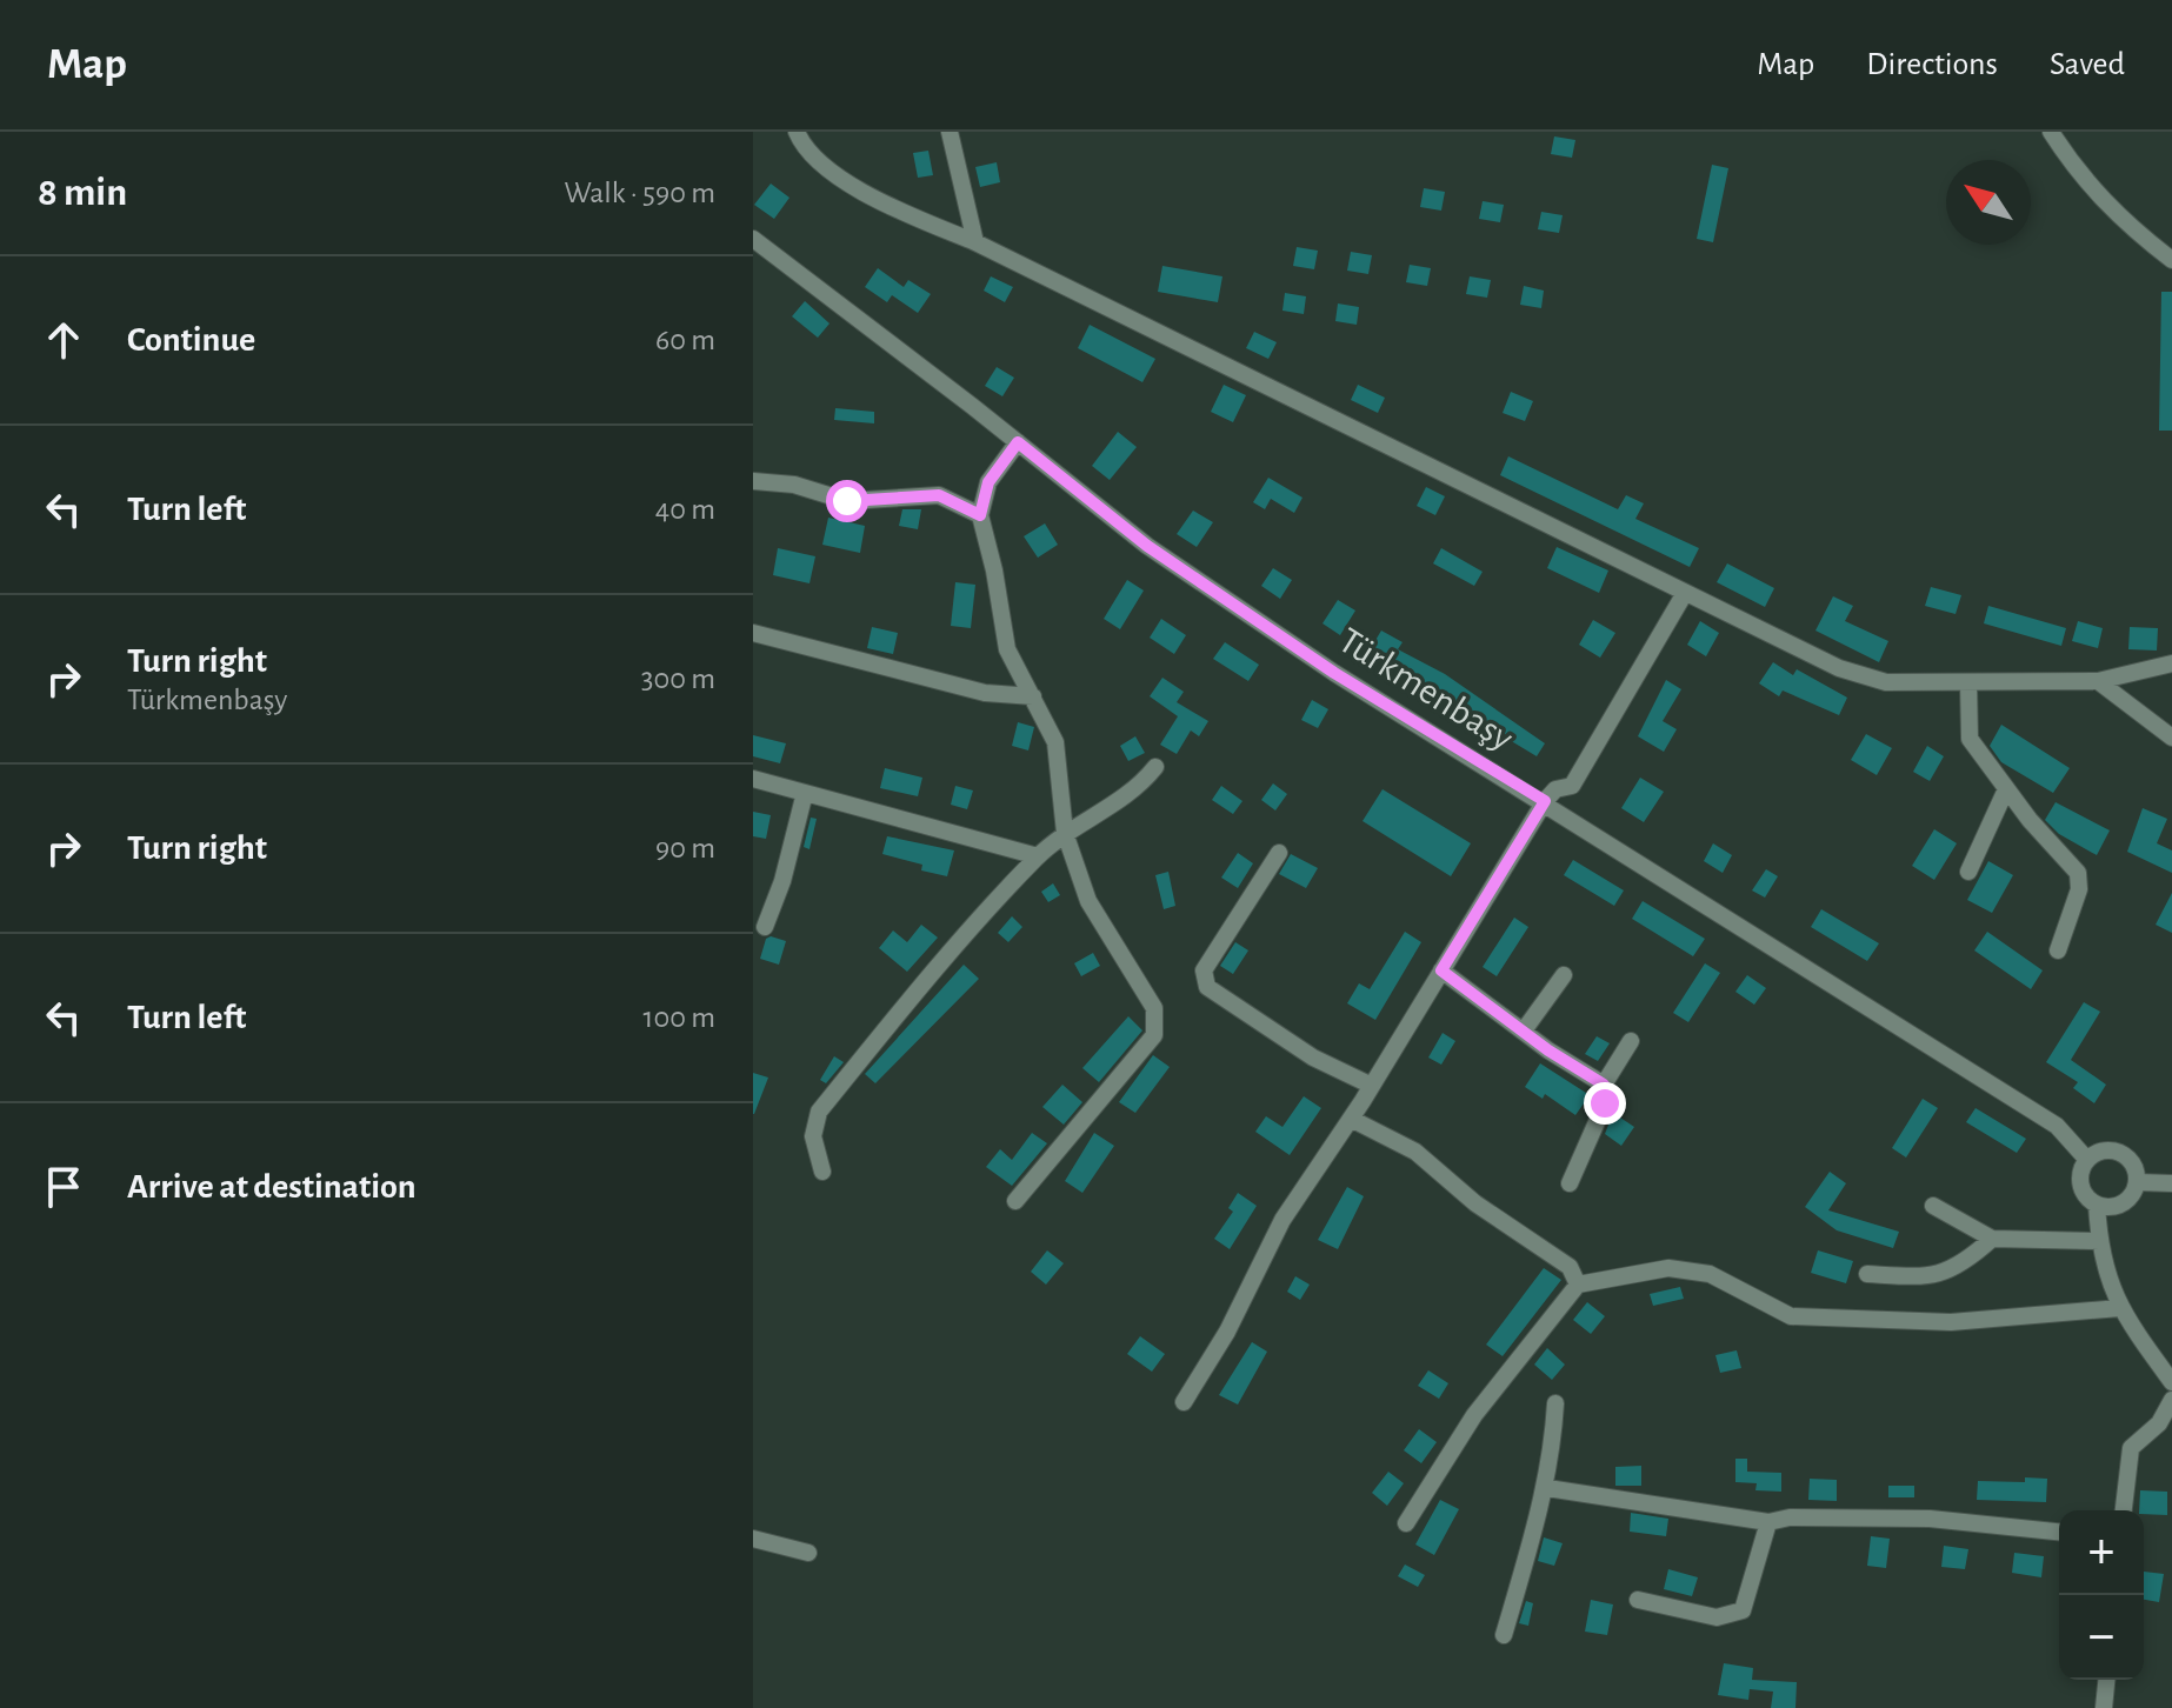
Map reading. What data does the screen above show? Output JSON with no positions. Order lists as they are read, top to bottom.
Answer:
{
  "streets": {
    "street": ["Türkmenbaşy"]
  },
  "north": "top left",
  "page": {
    "header": "Map",
    "nav": ["Map", "Directions", "Saved"],
    "heading": ["8 min", "Walk · 590 m"],
    "list": [
      ["Continue", "60 m"],
      ["Turn left", "40 m"],
      ["Turn right", "Türkmenbaşy", "300 m"],
      ["Turn right", "90 m"],
      ["Turn left", "100 m"],
      "Arrive at destination"
    ],
    "map_buttons": ["+", "−"]
  }
}
